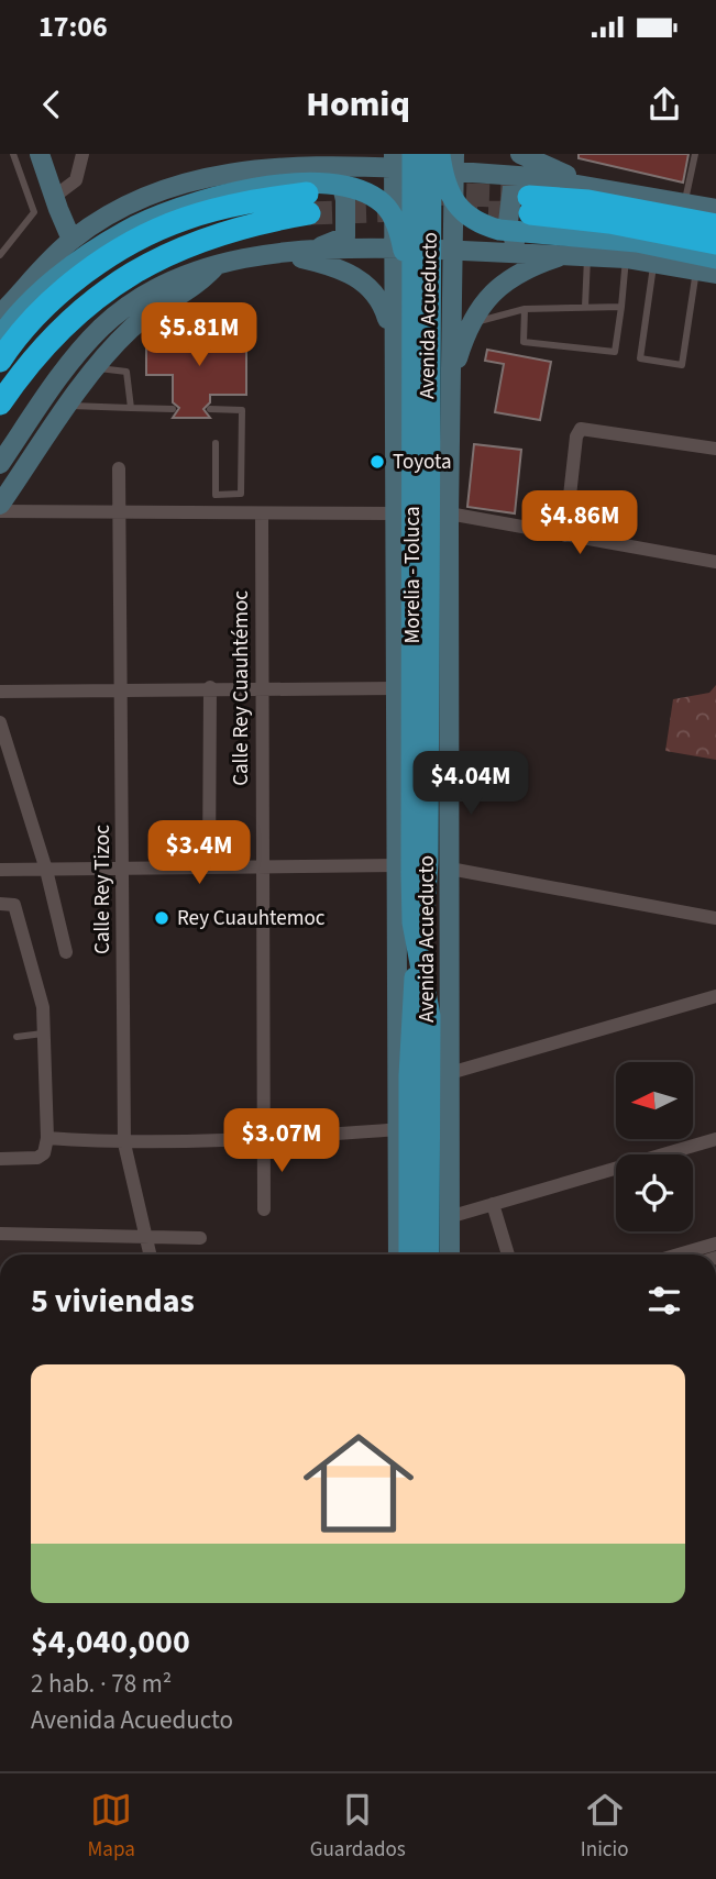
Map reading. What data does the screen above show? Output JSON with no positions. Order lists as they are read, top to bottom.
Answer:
{
  "streets": {
    "main road": ["Morelia - Toluca"],
    "street": ["Avenida Acueducto", "Calle Rey Cuauhtémoc", "Calle Rey Tizoc"]
  },
  "places": ["Toyota", "Rey Cuauhtemoc"],
  "north": "left",
  "page": {
    "status": "17:06",
    "header": "Homiq",
    "price": [
      "$5.81M",
      "$4.86M",
      "$4.04M",
      "$3.4M",
      "$3.07M"
    ],
    "heading": "5 viviendas",
    "list": [
      {
        "name": "$4,040,000",
        "note": "2 hab. · 78 m² · Avenida Acueducto"
      }
    ],
    "tabs": ["Mapa", "Guardados", "Inicio"]
  }
}
